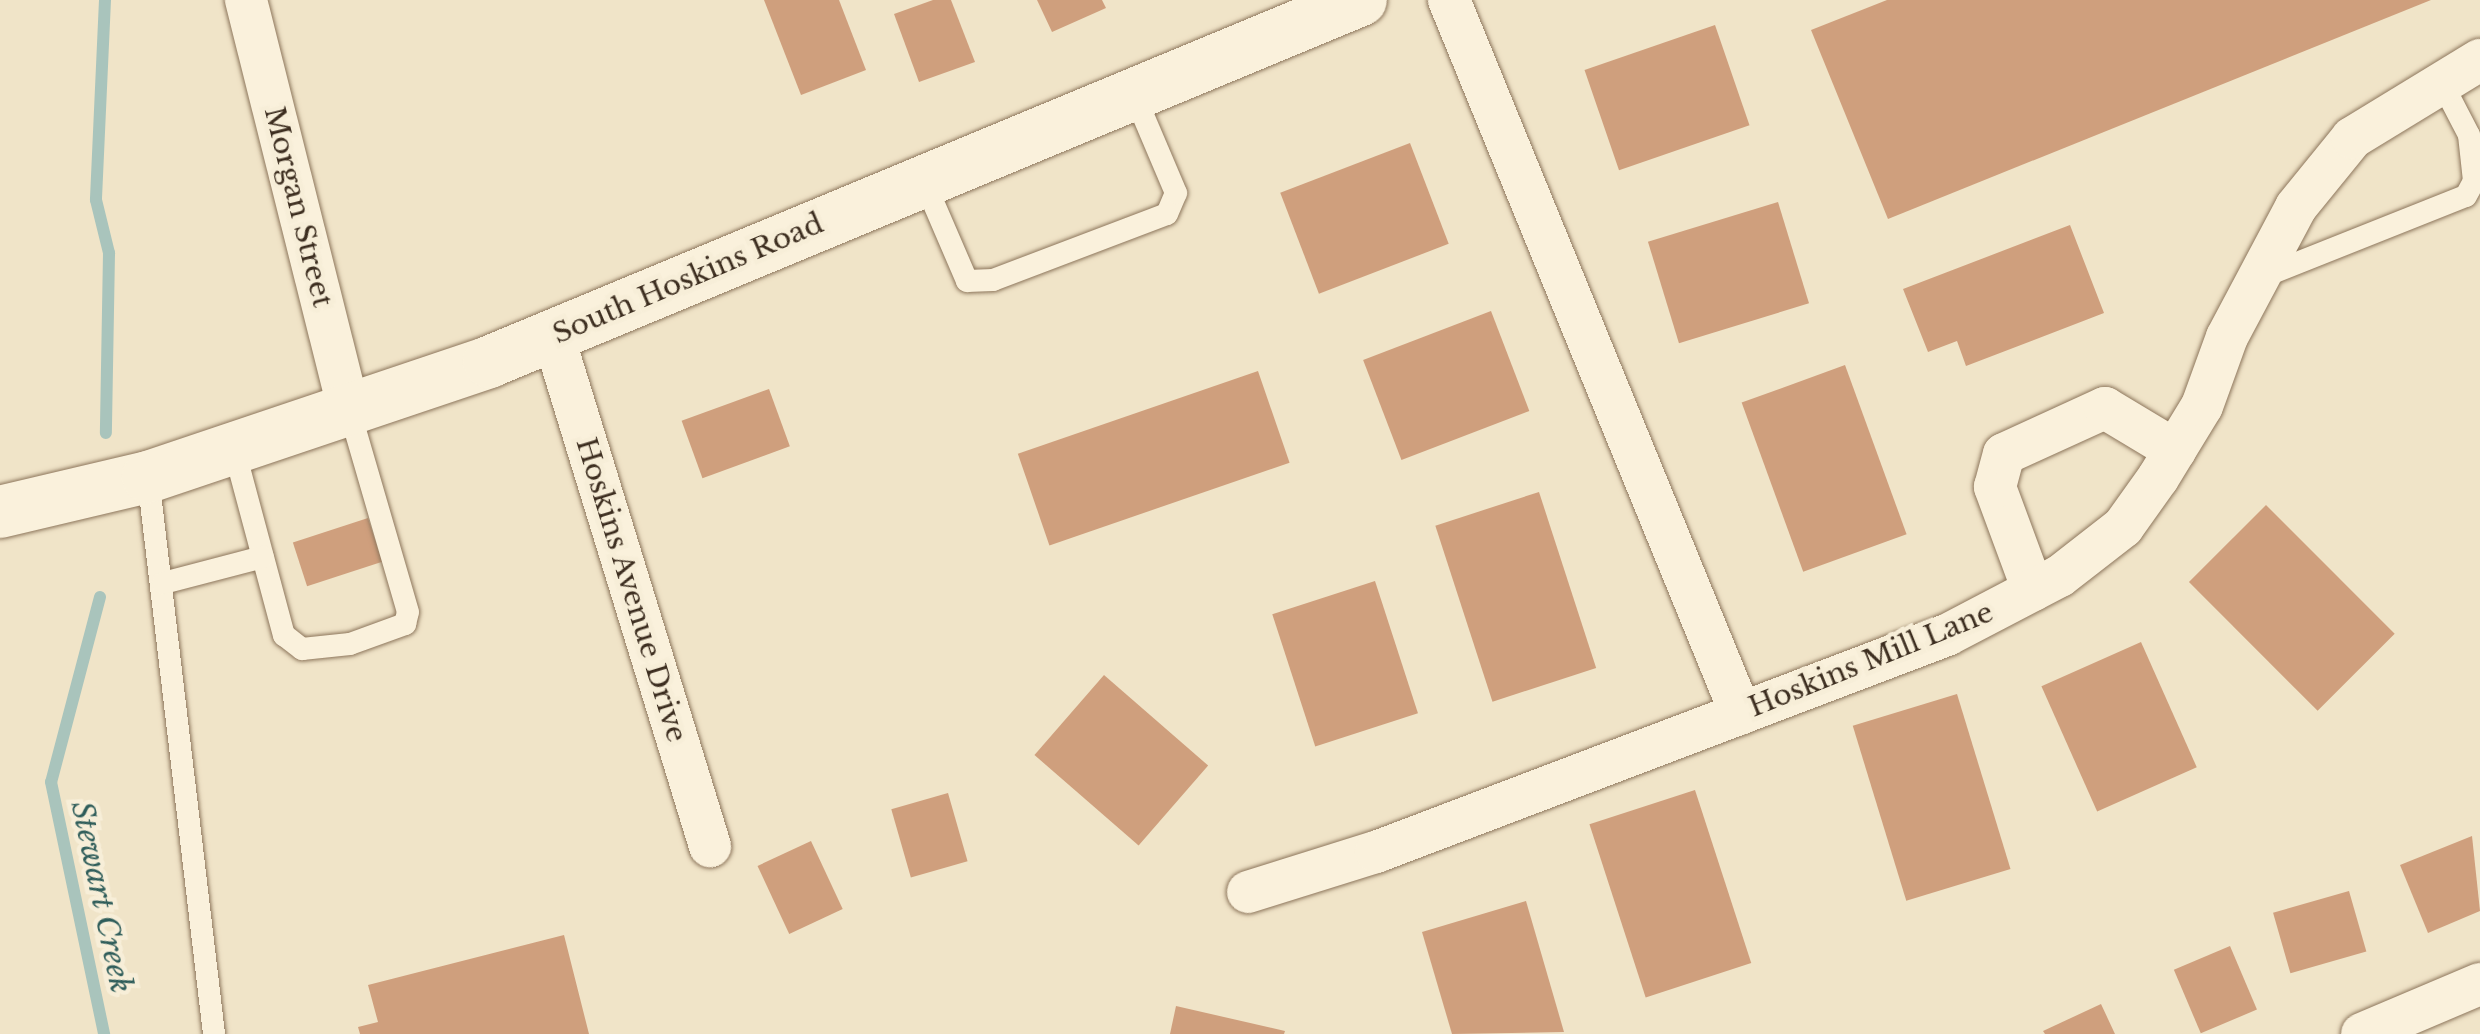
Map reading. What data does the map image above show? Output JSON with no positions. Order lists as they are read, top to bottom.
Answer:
{
  "streets": {
    "street": [
      "Morgan Street",
      "South Hoskins Road",
      "Hoskins Avenue Drive",
      "Hoskins Mill Lane"
    ]
  },
  "crossings": [
    ["Morgan Street", "South Hoskins Road"],
    ["South Hoskins Road", "Hoskins Avenue Drive"]
  ],
  "water": ["Stewart Creek"]
}
